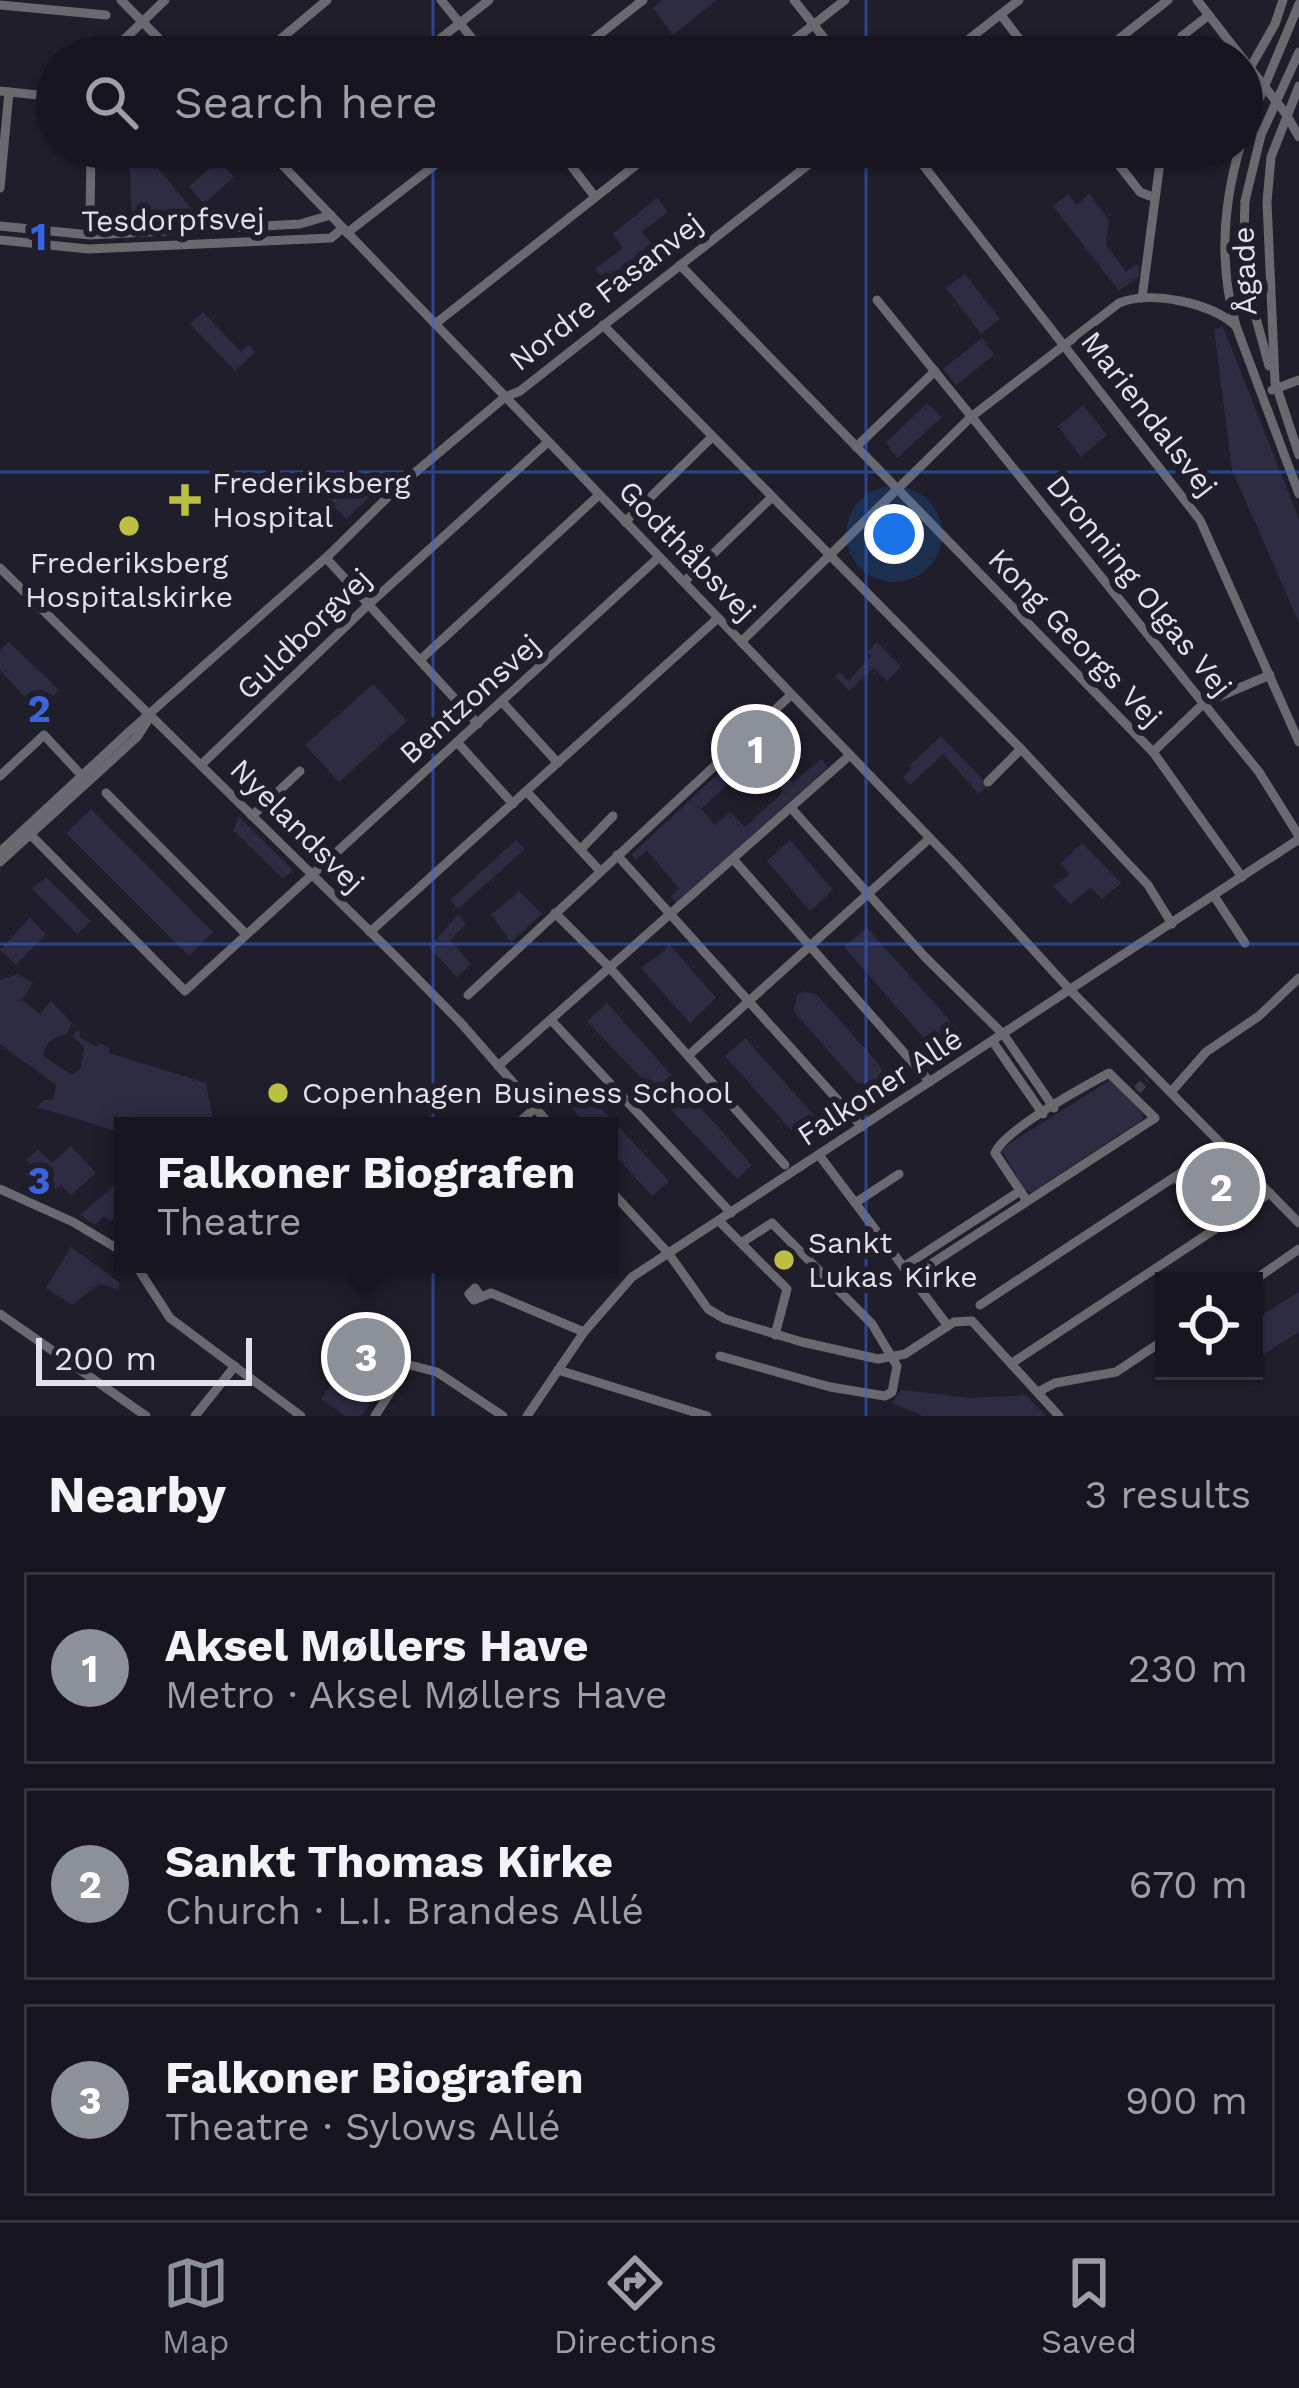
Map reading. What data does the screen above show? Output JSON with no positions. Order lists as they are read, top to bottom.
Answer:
{
  "streets": {
    "street": [
      "Tesdorpfsvej",
      "Ågade",
      "Nordre Fasanvej",
      "Mariendalsvej",
      "Godthåbsvej",
      "Dronning Olgas Vej",
      "Guldborgvej",
      "Kong Georgs Vej",
      "Bentzonsvej",
      "Nyelandsvej",
      "Falkoner Allé"
    ]
  },
  "crossings": [
    ["Tesdorpfsvej", "Godthåbsvej"],
    ["Nordre Fasanvej", "Godthåbsvej"],
    ["Nordre Fasanvej", "Kong Georgs Vej"],
    ["Nordre Fasanvej", "Bentzonsvej"],
    ["Nordre Fasanvej", "Nyelandsvej"],
    ["Godthåbsvej", "Guldborgvej"],
    ["Godthåbsvej", "Bentzonsvej"],
    ["Godthåbsvej", "Falkoner Allé"],
    ["Dronning Olgas Vej", "Falkoner Allé"],
    ["Guldborgvej", "Nyelandsvej"],
    ["Kong Georgs Vej", "Falkoner Allé"],
    ["Bentzonsvej", "Nyelandsvej"]
  ],
  "places": {
    "health": ["Frederiksberg Hospital"],
    "other": ["Frederiksberg Hospitalskirke", "Copenhagen Business School", "Sankt Lukas Kirke"]
  },
  "scale_bar": "200 m",
  "page": {
    "search": "Search here",
    "pins": ["1", "2", "3"],
    "popup": ["Falkoner Biografen", "Theatre"],
    "scale": "200 m",
    "heading": ["Nearby", "3 results"],
    "list": [
      {
        "mark": "1",
        "name": "Aksel Møllers Have",
        "note": "Metro · Aksel Møllers Have",
        "value": "230 m"
      },
      {
        "mark": "2",
        "name": "Sankt Thomas Kirke",
        "note": "Church · L.I. Brandes Allé",
        "value": "670 m"
      },
      {
        "mark": "3",
        "name": "Falkoner Biografen",
        "note": "Theatre · Sylows Allé",
        "value": "900 m"
      }
    ],
    "nav": ["Map", "Directions", "Saved"]
  },
  "grid": {
    "rows": ["1", "2", "3"]
  }
}
